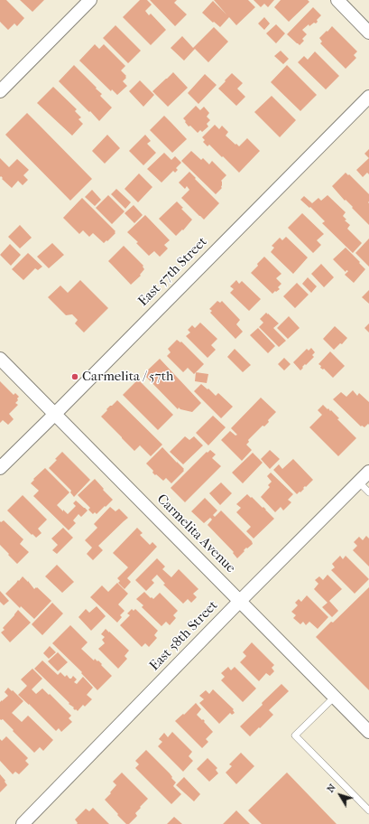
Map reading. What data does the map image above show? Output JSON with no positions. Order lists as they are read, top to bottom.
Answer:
{
  "streets": {
    "street": ["East 57th Street", "Carmelita Avenue", "East 58th Street"]
  },
  "crossings": [
    ["East 57th Street", "Carmelita Avenue"],
    ["Carmelita Avenue", "East 58th Street"]
  ],
  "places": ["Carmelita / 57th"],
  "north": "top left"
}
